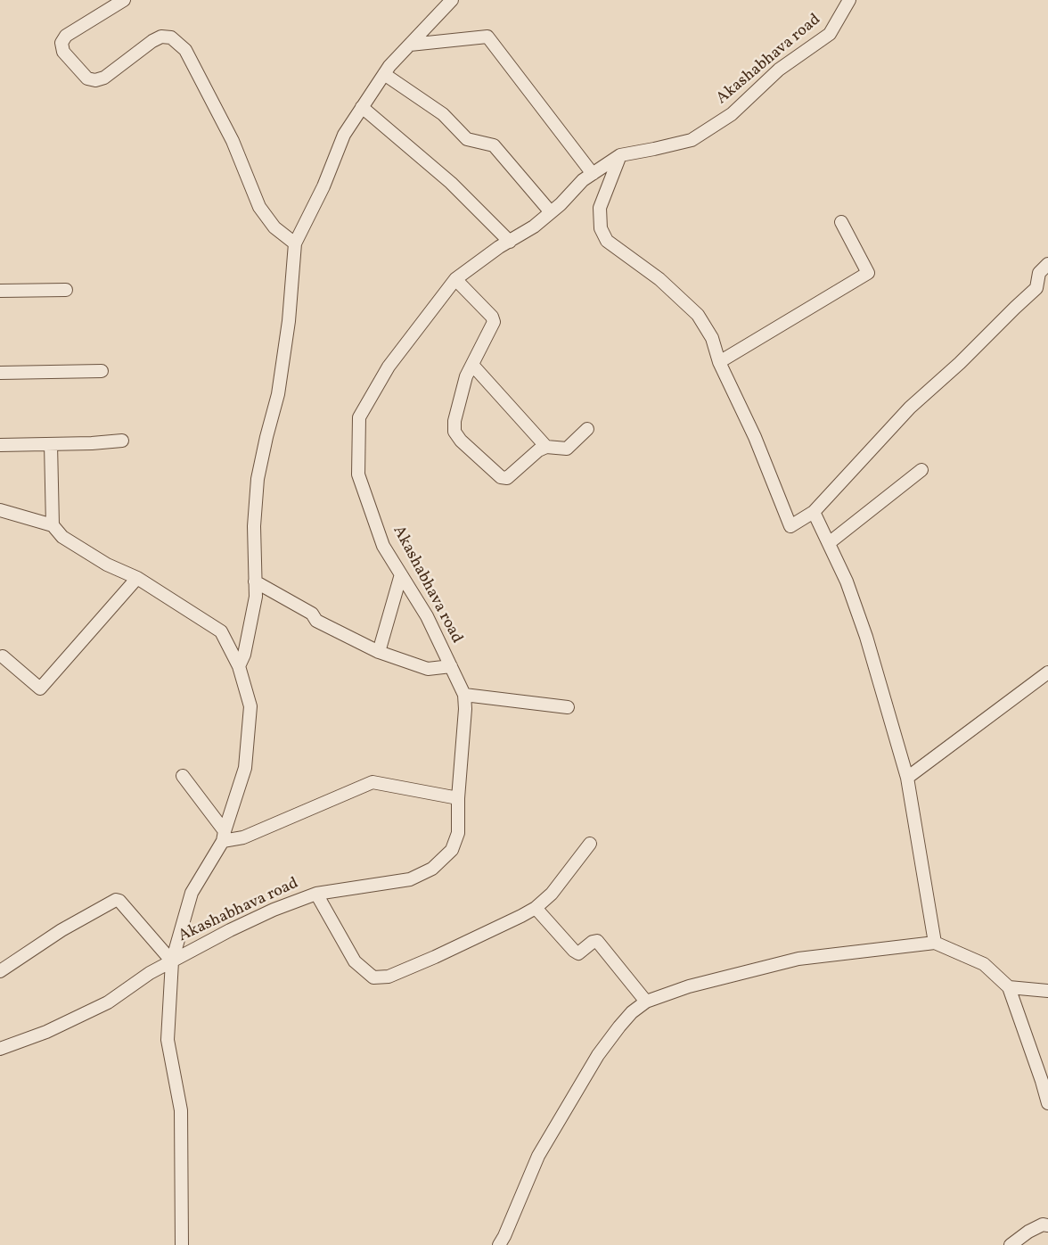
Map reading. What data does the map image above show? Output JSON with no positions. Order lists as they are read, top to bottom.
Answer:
{
  "streets": {
    "street": ["Akashabhava road"]
  }
}
